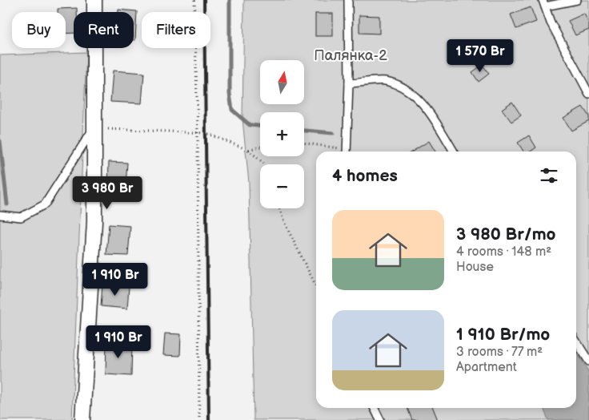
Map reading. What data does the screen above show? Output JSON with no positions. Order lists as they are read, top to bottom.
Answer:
{
  "parks": ["Палянка-2"],
  "north": "top",
  "page": {
    "chip": ["Buy", "Rent", "Filters"],
    "price": [
      "1 570 Br",
      "3 980 Br",
      "1 910 Br",
      "1 910 Br"
    ],
    "map_buttons": ["+", "−"],
    "heading": "4 homes",
    "list": [
      {
        "name": "3 980 Br/mo",
        "note": "4 rooms · 148 m² · House"
      },
      {
        "name": "1 910 Br/mo",
        "note": "3 rooms · 77 m² · Apartment"
      }
    ]
  }
}
